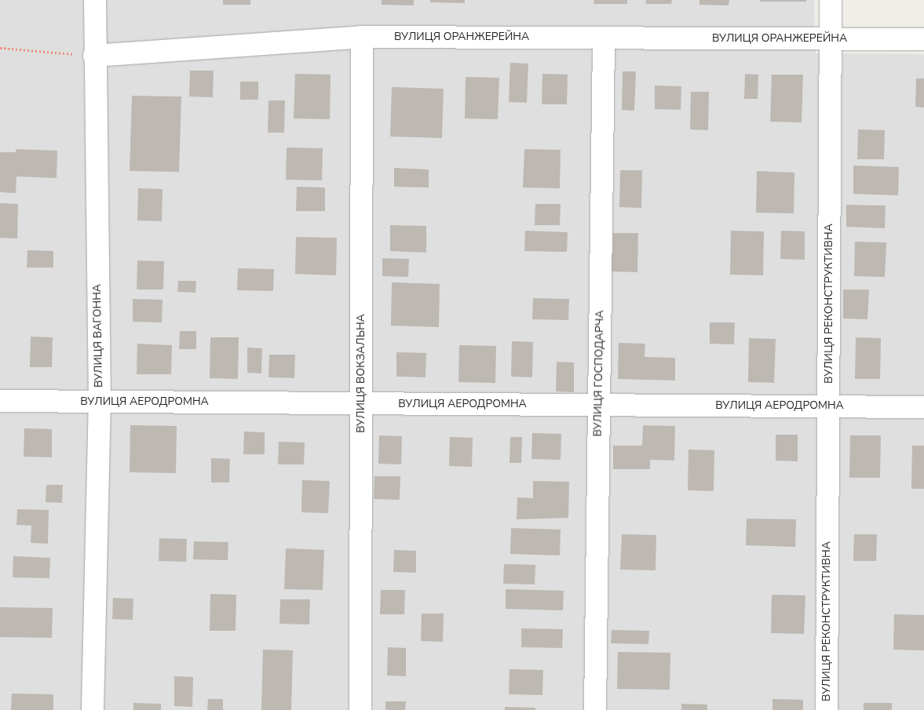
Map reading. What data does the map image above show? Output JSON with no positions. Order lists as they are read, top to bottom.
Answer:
{
  "streets": {
    "street": [
      "ВУЛИЦЯ ОРАНЖЕРЕЙНА",
      "ВУЛИЦЯ РЕКОНСТРУКТИВНА",
      "ВУЛИЦЯ ВАГОННА",
      "ВУЛИЦЯ ВОКЗАЛЬНА",
      "ВУЛИЦЯ ГОСПОДАРЧА",
      "ВУЛИЦЯ АЕРОДРОМНА"
    ]
  },
  "crossings": [
    ["ВУЛИЦЯ ОРАНЖЕРЕЙНА", "ВУЛИЦЯ РЕКОНСТРУКТИВНА"],
    ["ВУЛИЦЯ ОРАНЖЕРЕЙНА", "ВУЛИЦЯ ВАГОННА"],
    ["ВУЛИЦЯ ОРАНЖЕРЕЙНА", "ВУЛИЦЯ ВОКЗАЛЬНА"],
    ["ВУЛИЦЯ ОРАНЖЕРЕЙНА", "ВУЛИЦЯ ГОСПОДАРЧА"],
    ["ВУЛИЦЯ РЕКОНСТРУКТИВНА", "ВУЛИЦЯ АЕРОДРОМНА"],
    ["ВУЛИЦЯ ВАГОННА", "ВУЛИЦЯ АЕРОДРОМНА"],
    ["ВУЛИЦЯ ВОКЗАЛЬНА", "ВУЛИЦЯ АЕРОДРОМНА"],
    ["ВУЛИЦЯ ГОСПОДАРЧА", "ВУЛИЦЯ АЕРОДРОМНА"]
  ]
}
